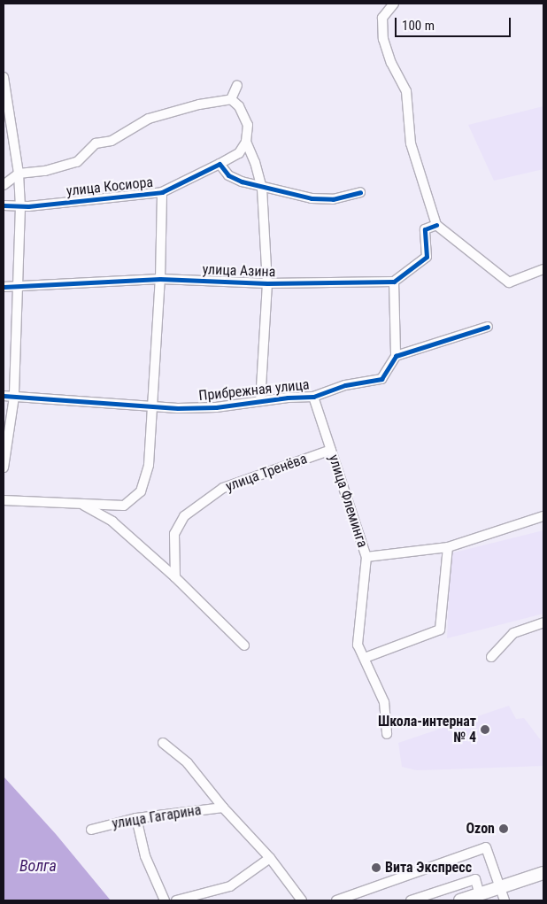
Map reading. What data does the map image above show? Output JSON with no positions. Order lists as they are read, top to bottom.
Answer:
{
  "streets": {
    "street": [
      "улица Косиора",
      "улица Азина",
      "Прибрежная улица",
      "улица Тренёва",
      "улица Флеминга",
      "улица Гагарина"
    ]
  },
  "crossings": [
    ["Прибрежная улица", "улица Флеминга"],
    ["улица Тренёва", "улица Флеминга"]
  ],
  "water": ["Волга"],
  "places": ["Школа-интернат № 4", "Ozon", "Вита Экспресс"],
  "scale_bar": "100 m"
}
